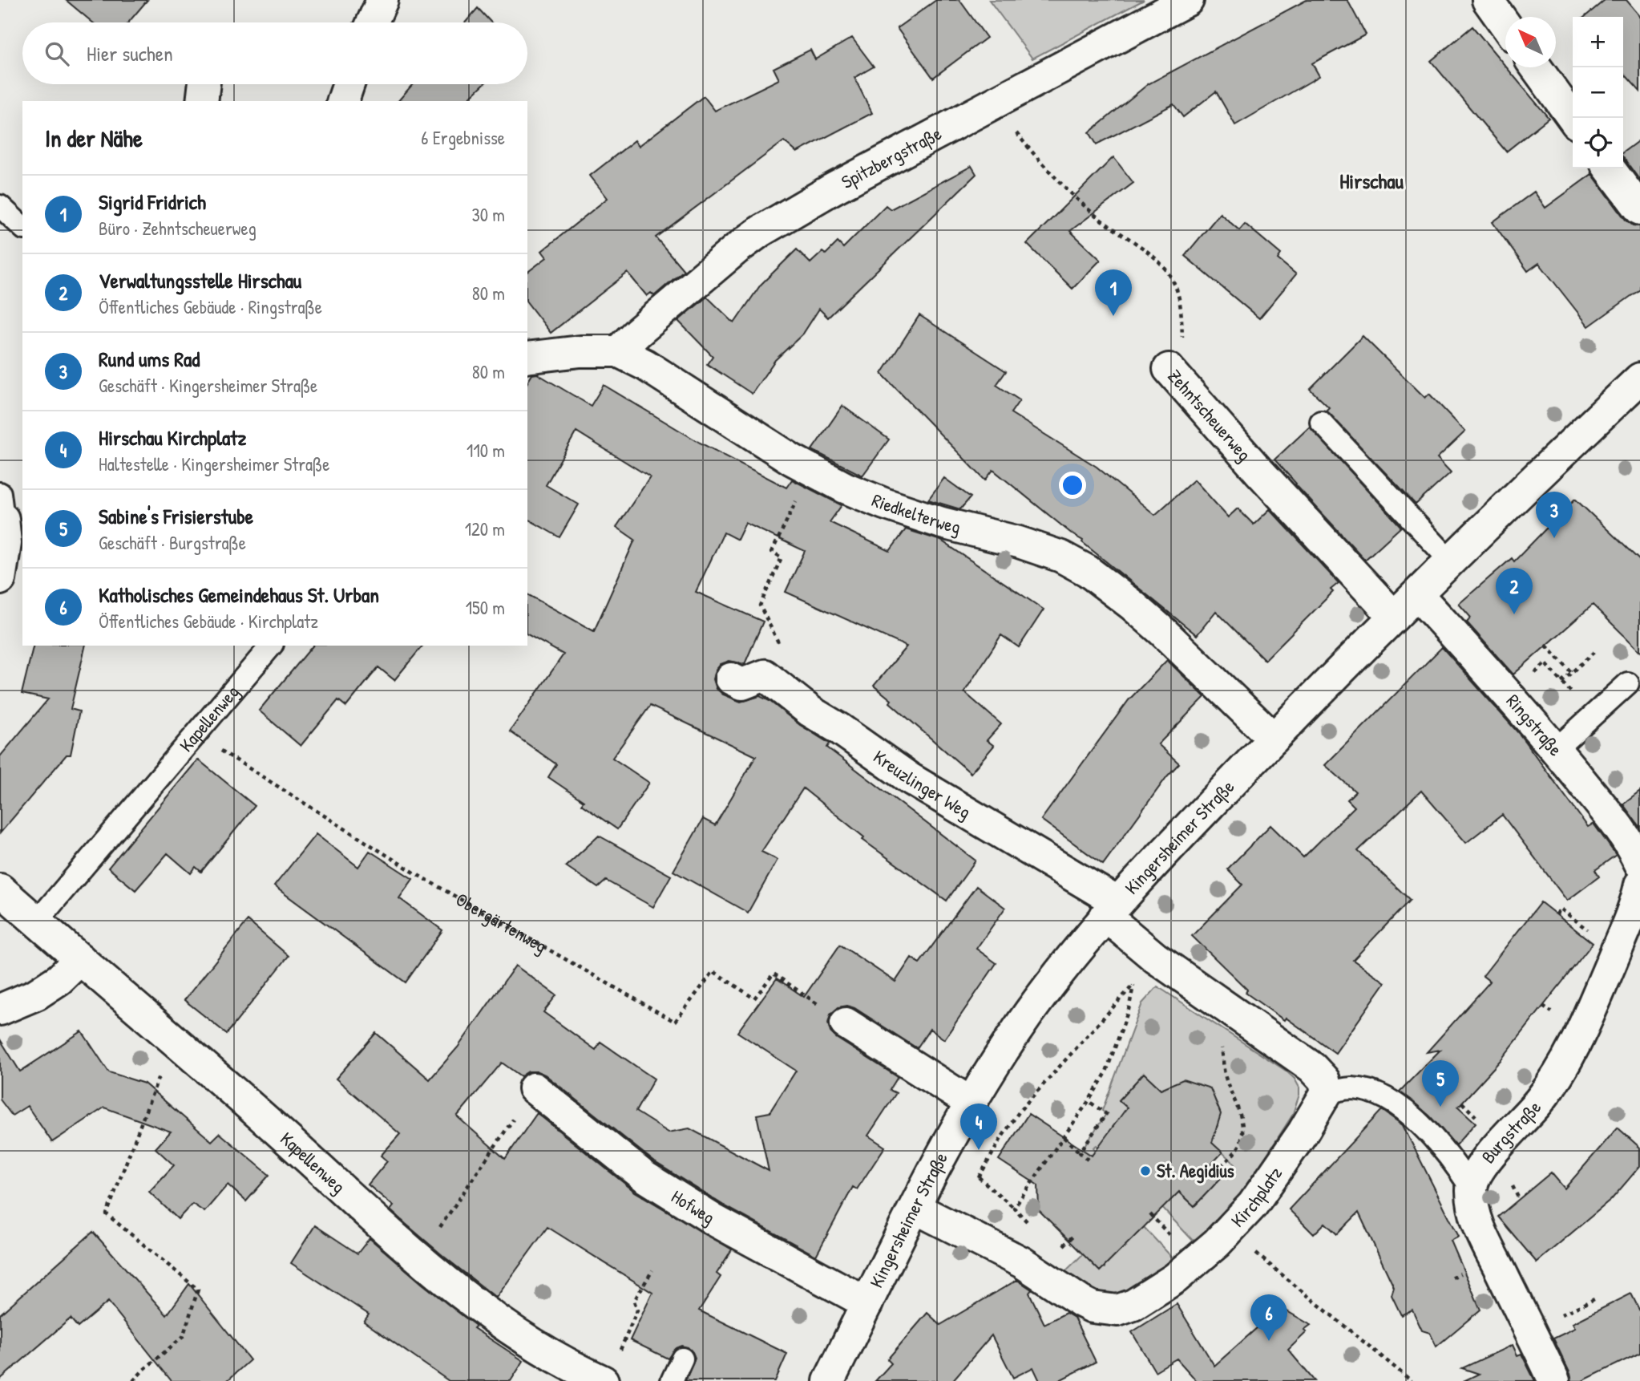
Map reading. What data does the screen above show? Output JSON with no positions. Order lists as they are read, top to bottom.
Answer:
{
  "streets": {
    "street": [
      "Spitzbergstraße",
      "Zehntscheuerweg",
      "Riedkelterweg",
      "Kapellenweg",
      "Ringstraße",
      "Kreuzlinger Weg",
      "Kingersheimer Straße",
      "Burgstraße",
      "Kirchplatz",
      "Hofweg"
    ],
    "path": ["Obergärtenweg"]
  },
  "crossings": [
    ["Spitzbergstraße", "Zehntscheuerweg"],
    ["Spitzbergstraße", "Riedkelterweg"],
    ["Zehntscheuerweg", "Kingersheimer Straße"],
    ["Riedkelterweg", "Kingersheimer Straße"],
    ["Kapellenweg", "Obergärtenweg"],
    ["Ringstraße", "Kingersheimer Straße"],
    ["Kreuzlinger Weg", "Kingersheimer Straße"],
    ["Kingersheimer Straße", "Kirchplatz"],
    ["Kingersheimer Straße", "Hofweg"]
  ],
  "districts": ["Hirschau"],
  "places": ["St. Aegidius"],
  "north": "top left",
  "page": {
    "map_buttons": ["+", "−"],
    "search": "Hier suchen",
    "heading": ["In der Nähe", "6 Ergebnisse"],
    "list": [
      {
        "mark": "1",
        "name": "Sigrid Fridrich",
        "note": "Büro · Zehntscheuerweg",
        "value": "30 m"
      },
      {
        "mark": "2",
        "name": "Verwaltungsstelle Hirschau",
        "note": "Öffentliches Gebäude · Ringstraße",
        "value": "80 m"
      },
      {
        "mark": "3",
        "name": "Rund ums Rad",
        "note": "Geschäft · Kingersheimer Straße",
        "value": "80 m"
      },
      {
        "mark": "4",
        "name": "Hirschau Kirchplatz",
        "note": "Haltestelle · Kingersheimer Straße",
        "value": "110 m"
      },
      {
        "mark": "5",
        "name": "Sabine's Frisierstube",
        "note": "Geschäft · Burgstraße",
        "value": "120 m"
      },
      {
        "mark": "6",
        "name": "Katholisches Gemeindehaus St. Urban",
        "note": "Öffentliches Gebäude · Kirchplatz",
        "value": "150 m"
      }
    ],
    "pins": [
      "1",
      "3",
      "2",
      "5",
      "4",
      "6"
    ]
  }
}
